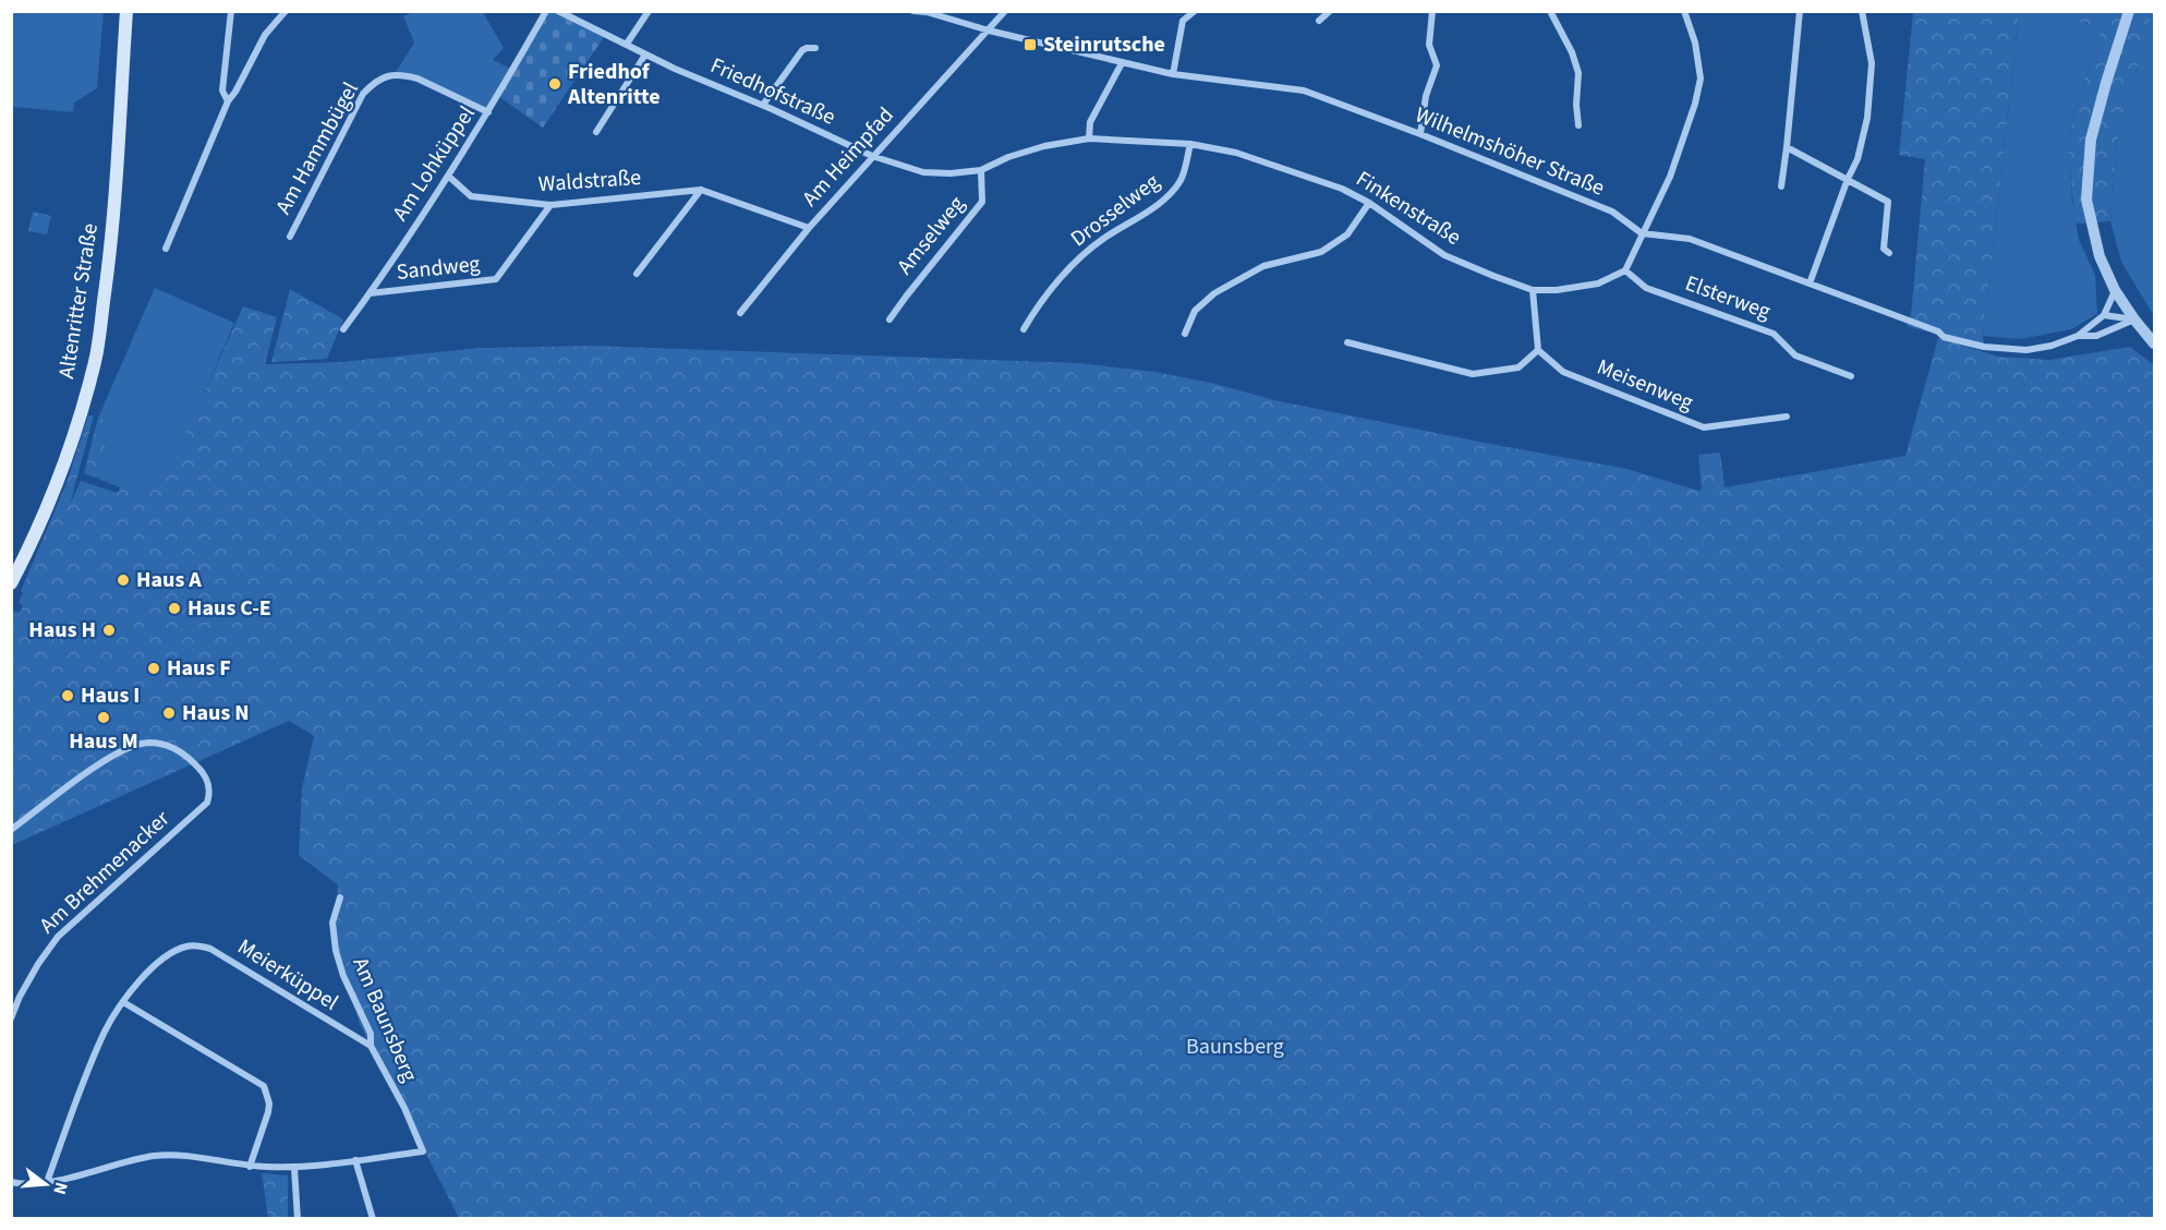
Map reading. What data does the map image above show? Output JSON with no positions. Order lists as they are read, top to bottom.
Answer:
{
  "streets": {
    "main road": ["Altenritter Straße"],
    "street": [
      "Friedhofstraße",
      "Am Hammbügel",
      "Wilhelmshöher Straße",
      "Am Heimpfad",
      "Am Lohküppel",
      "Waldstraße",
      "Finkenstraße",
      "Drosselweg",
      "Amselweg",
      "Sandweg",
      "Elsterweg",
      "Meisenweg",
      "Am Brehmenacker",
      "Meierküppel",
      "Am Baunsberg"
    ]
  },
  "crossings": [
    ["Friedhofstraße", "Am Heimpfad"],
    ["Friedhofstraße", "Finkenstraße"],
    ["Am Hammbügel", "Am Lohküppel"],
    ["Wilhelmshöher Straße", "Am Heimpfad"],
    ["Am Heimpfad", "Waldstraße"],
    ["Am Lohküppel", "Waldstraße"],
    ["Am Lohküppel", "Sandweg"],
    ["Waldstraße", "Sandweg"],
    ["Finkenstraße", "Drosselweg"],
    ["Finkenstraße", "Amselweg"],
    ["Finkenstraße", "Elsterweg"],
    ["Meierküppel", "Am Baunsberg"]
  ],
  "parks": ["Baunsberg"],
  "places": {
    "transit": ["Steinrutsche"],
    "other": [
      "Friedhof Altenritte",
      "Haus A",
      "Haus C-E",
      "Haus H",
      "Haus F",
      "Haus I",
      "Haus N",
      "Haus M"
    ]
  },
  "north": "right"
}
